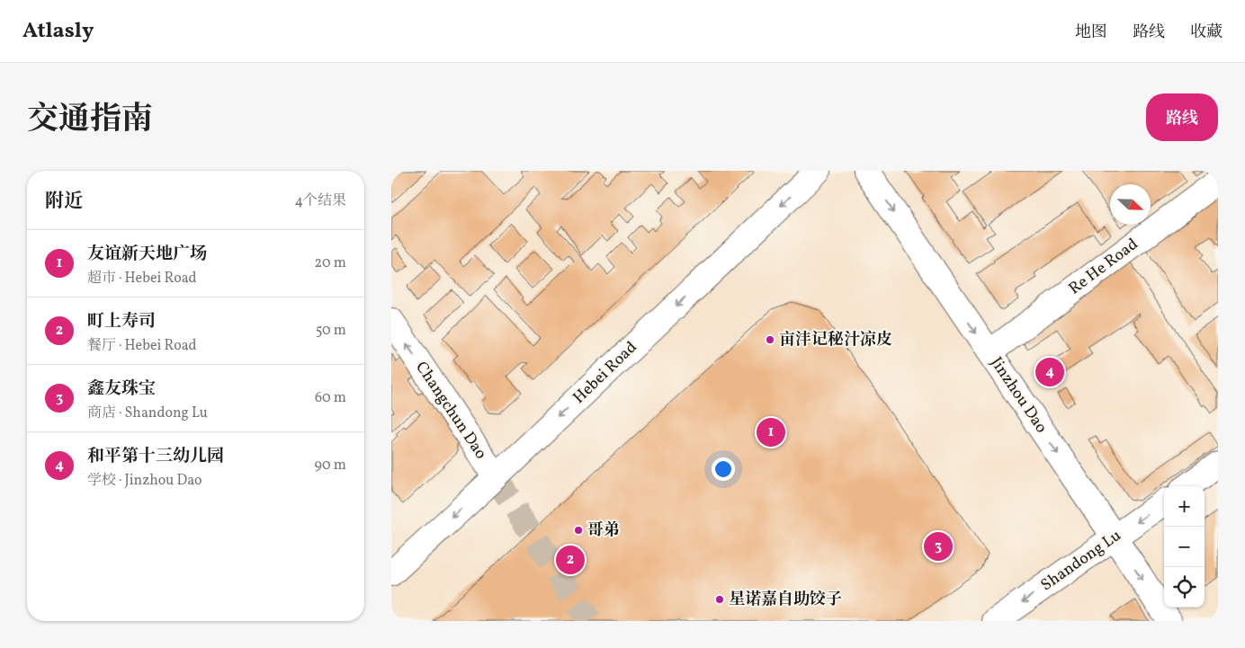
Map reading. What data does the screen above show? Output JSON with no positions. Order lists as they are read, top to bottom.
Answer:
{
  "streets": {
    "street": [
      "Re He Road",
      "Hebei Road",
      "Jinzhou Dao",
      "Changchun Dao",
      "Shandong Lu"
    ]
  },
  "crossings": [
    ["Re He Road", "Jinzhou Dao"],
    ["Hebei Road", "Changchun Dao"],
    ["Jinzhou Dao", "Shandong Lu"]
  ],
  "one_way": [
    "Hebei Road",
    "Jinzhou Dao",
    "Changchun Dao",
    "Shandong Lu"
  ],
  "places": ["亩沣记秘汁凉皮", "哥弟", "星诺嘉自助饺子"],
  "north": "bottom right",
  "page": {
    "header": "Atlasly",
    "nav": ["地图", "路线", "收藏"],
    "title": "交通指南",
    "buttons": "路线",
    "heading": ["附近", "4个结果"],
    "list": [
      {
        "mark": "1",
        "name": "友谊新天地广场",
        "note": "超市 · Hebei Road",
        "value": "20 m"
      },
      {
        "mark": "2",
        "name": "町上寿司",
        "note": "餐厅 · Hebei Road",
        "value": "50 m"
      },
      {
        "mark": "3",
        "name": "鑫友珠宝",
        "note": "商店 · Shandong Lu",
        "value": "60 m"
      },
      {
        "mark": "4",
        "name": "和平第十三幼儿园",
        "note": "学校 · Jinzhou Dao",
        "value": "90 m"
      }
    ],
    "pins": [
      "4",
      "1",
      "3",
      "2"
    ],
    "map_buttons": ["+", "−"]
  }
}
